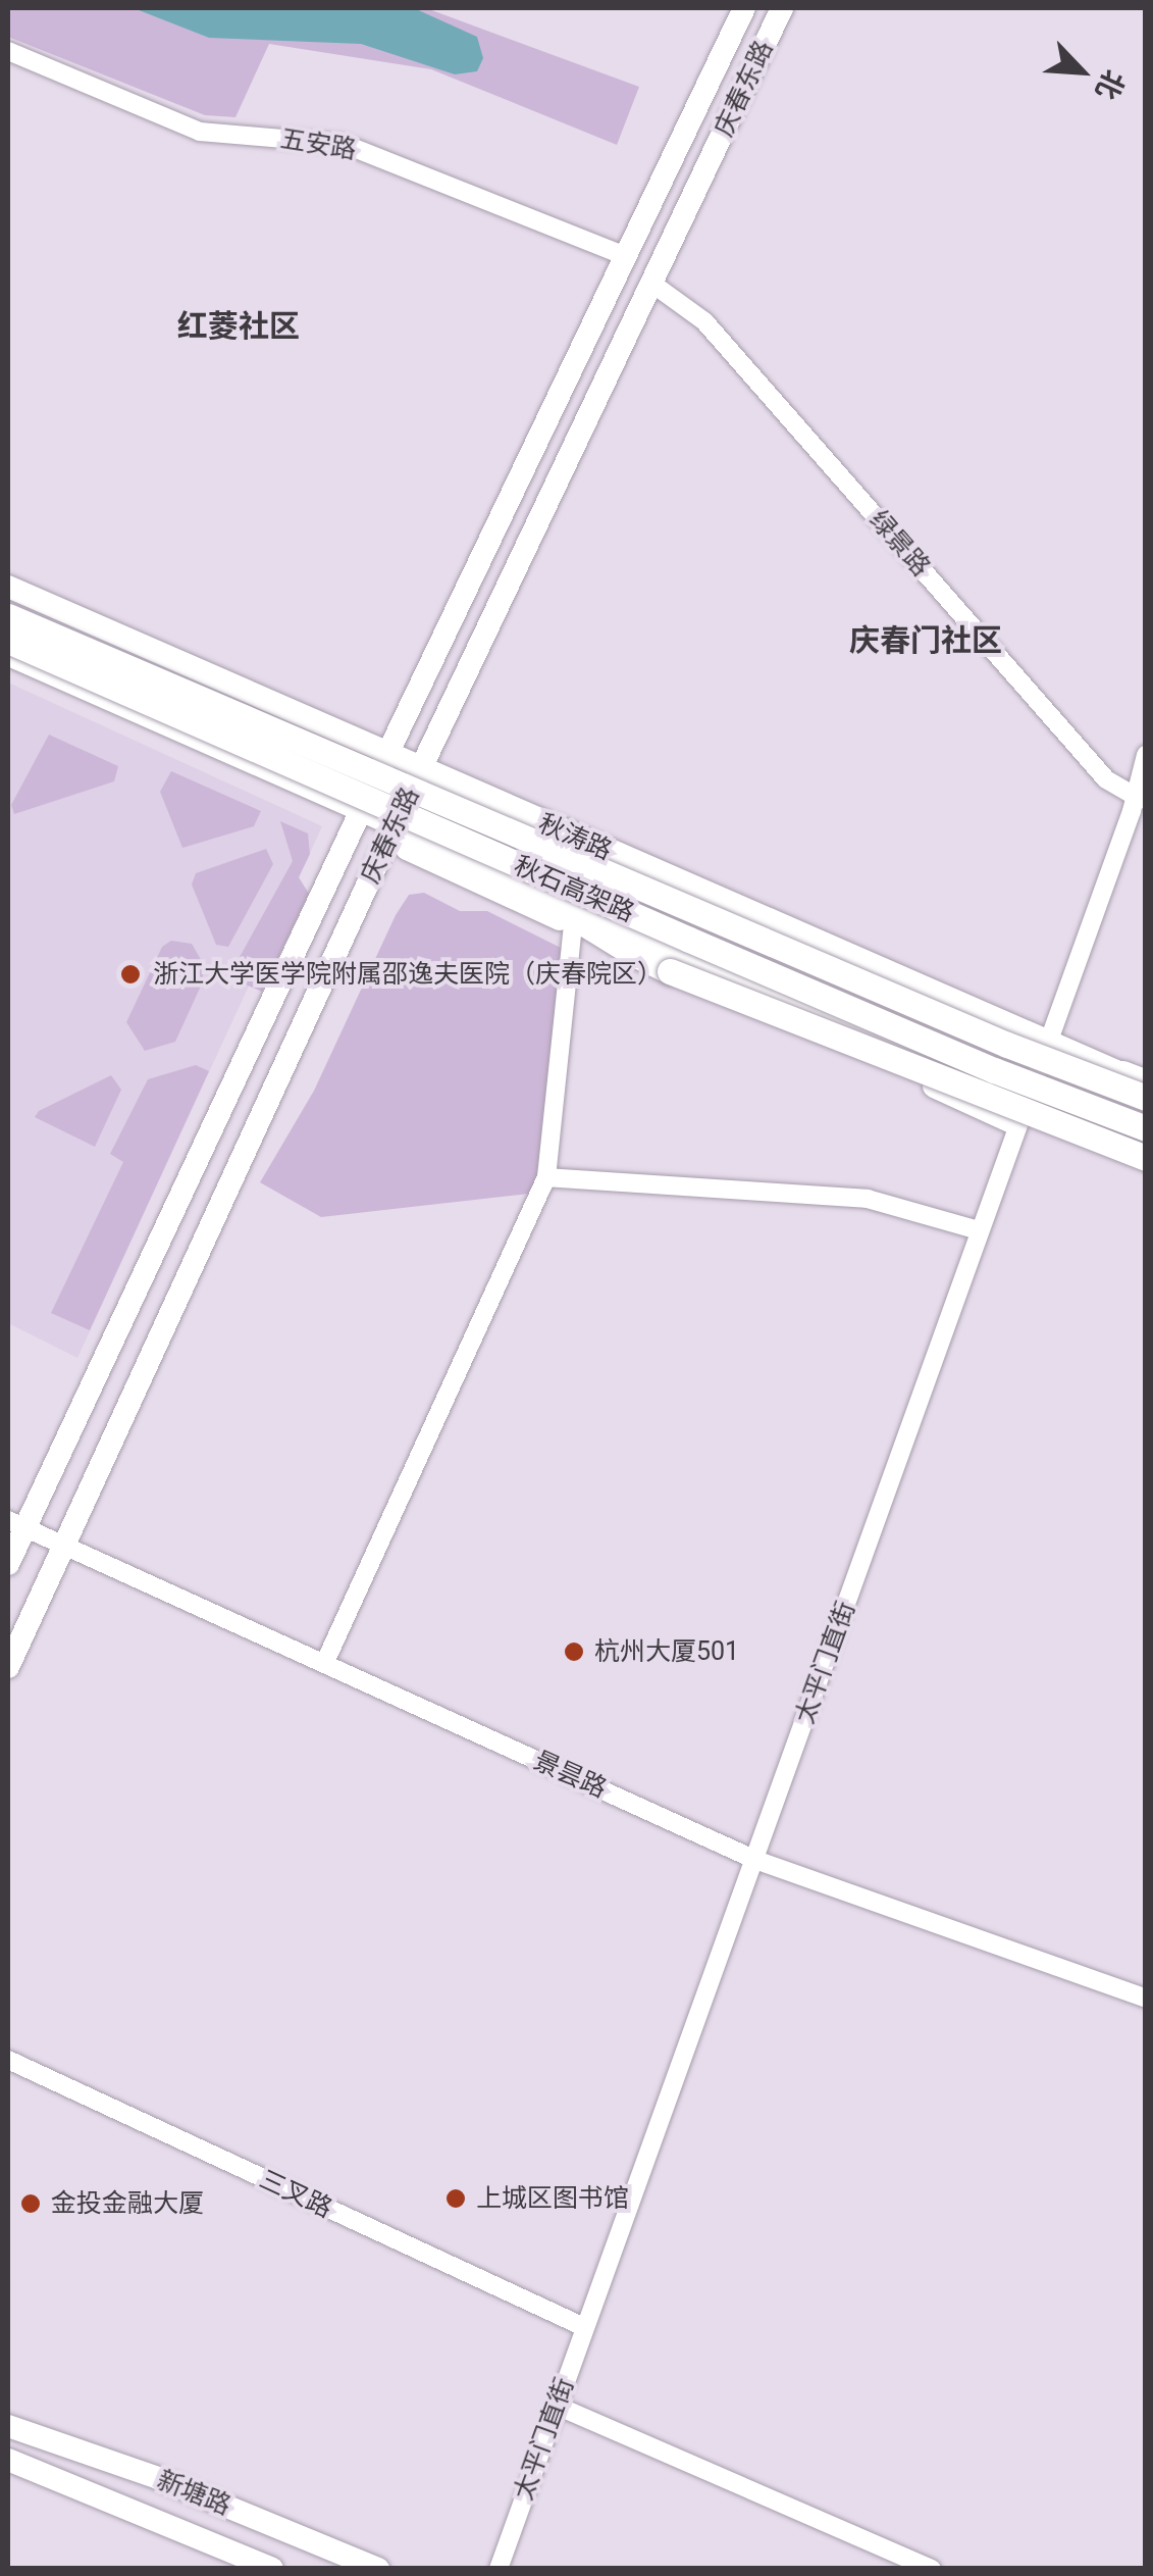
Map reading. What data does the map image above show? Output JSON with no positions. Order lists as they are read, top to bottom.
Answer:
{
  "streets": {
    "highway": ["秋石高架路"],
    "main road": ["庆春东路", "秋涛路", "新塘路"],
    "street": [
      "五安路",
      "绿景路",
      "太平门直街",
      "景昙路",
      "三叉路"
    ]
  },
  "crossings": [
    ["庆春东路", "五安路"],
    ["庆春东路", "绿景路"],
    ["庆春东路", "秋涛路"],
    ["庆春东路", "景昙路"],
    ["绿景路", "太平门直街"],
    ["秋涛路", "太平门直街"],
    ["太平门直街", "景昙路"],
    ["太平门直街", "三叉路"]
  ],
  "districts": ["红菱社区", "庆春门社区"],
  "places": [
    "浙江大学医学院附属邵逸夫医院（庆春院区）",
    "杭州大厦501",
    "上城区图书馆",
    "金投金融大厦"
  ],
  "north": "bottom right"
}
